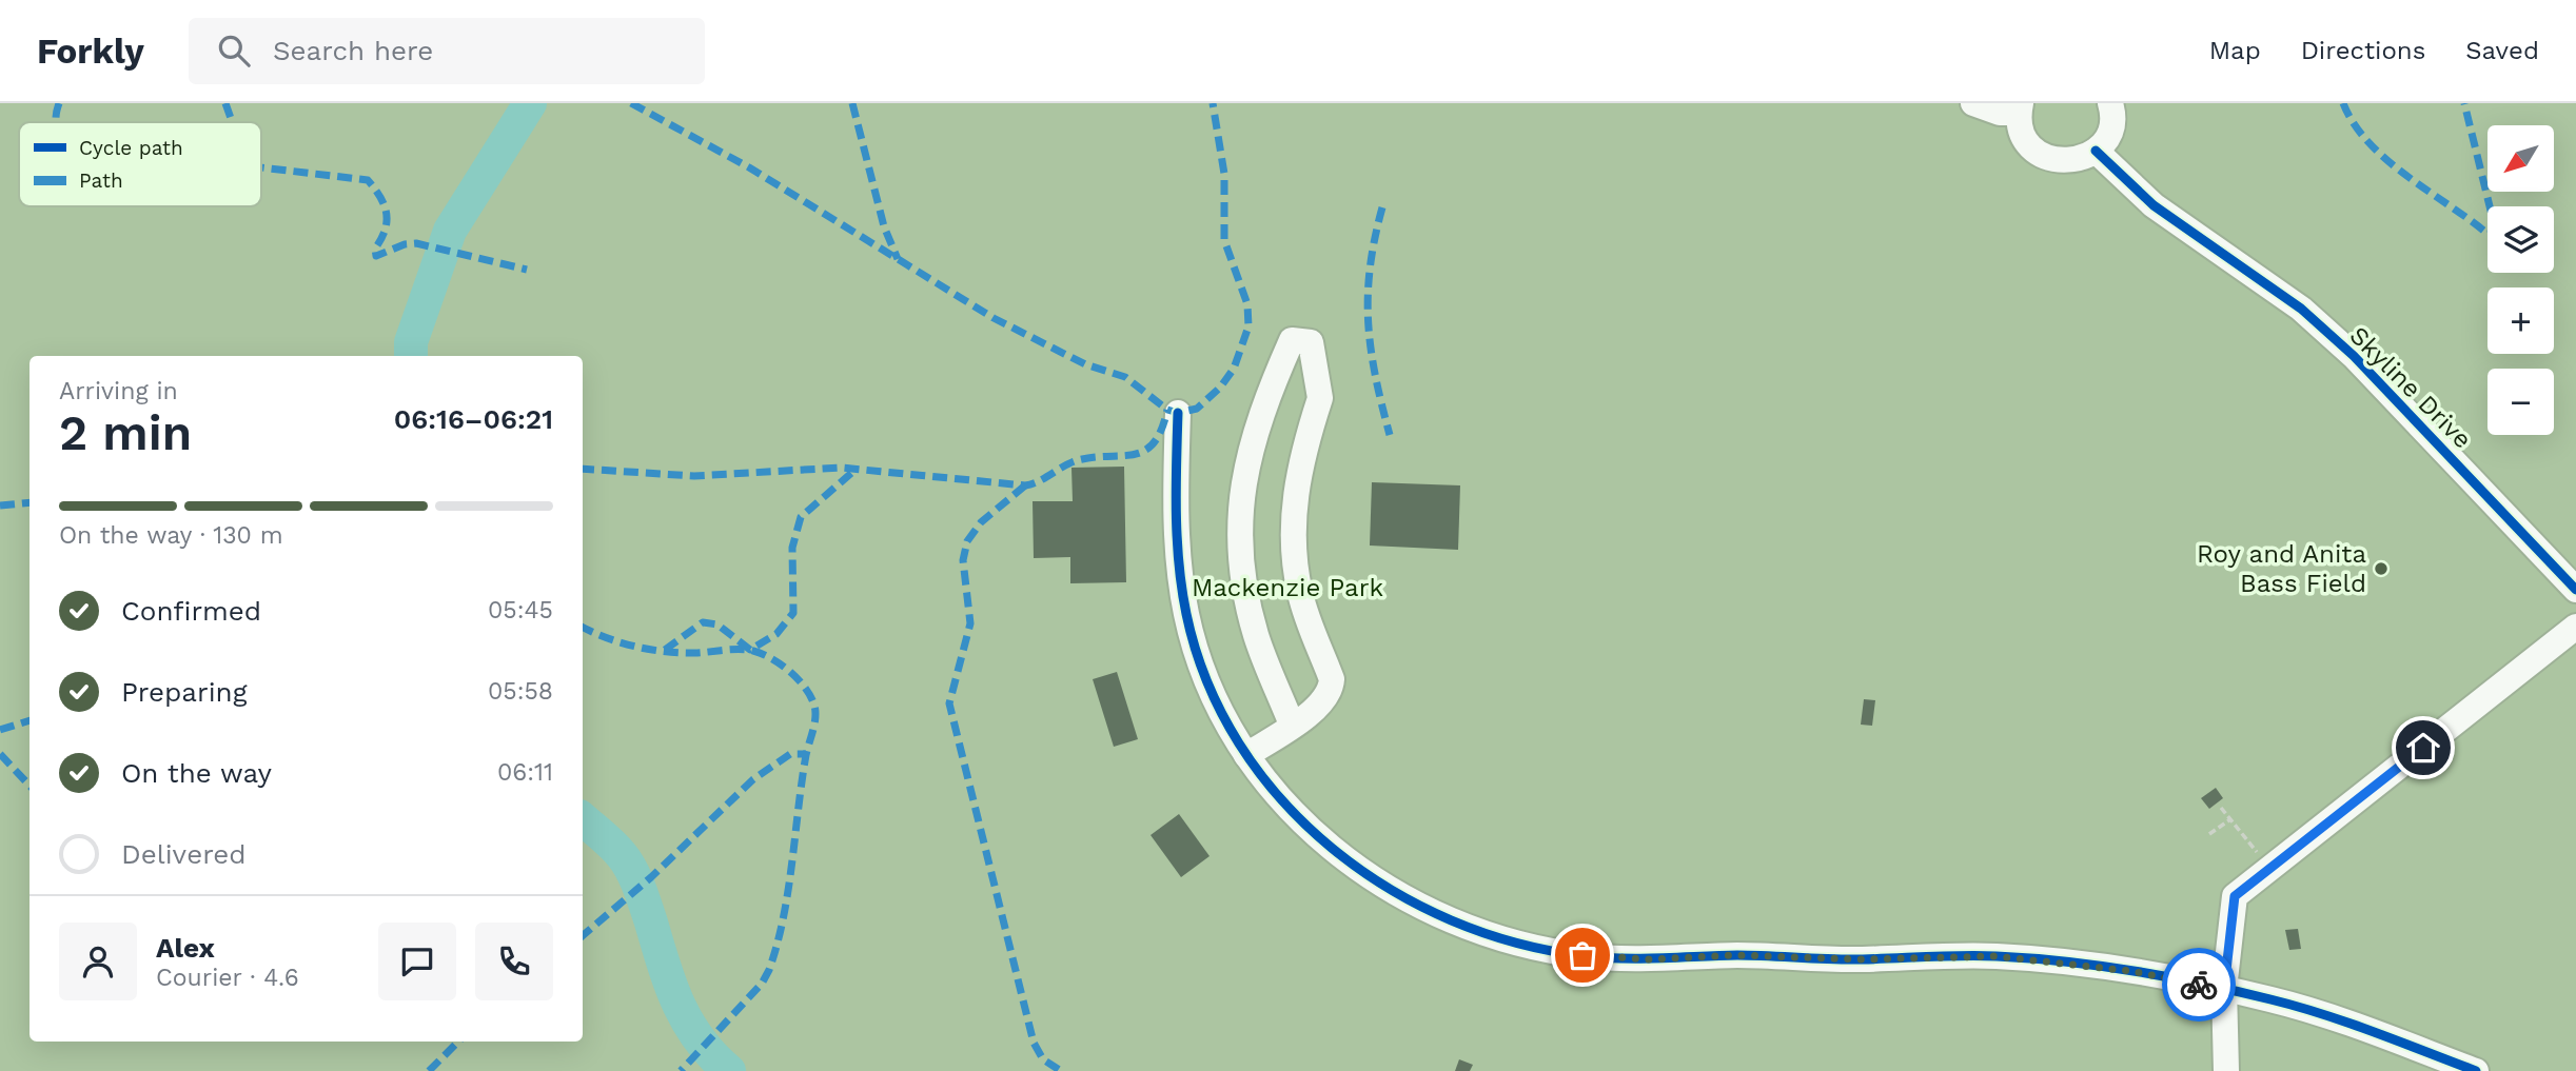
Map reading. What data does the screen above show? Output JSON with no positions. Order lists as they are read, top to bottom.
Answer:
{
  "streets": {
    "street": ["Skyline Drive"]
  },
  "parks": ["Mackenzie Park"],
  "places": ["Roy and Anita Bass Field"],
  "legend": ["Cycle path", "Path"],
  "north": "bottom left",
  "page": {
    "header": "Forkly",
    "search": "Search here",
    "nav": ["Map", "Directions", "Saved"],
    "map_buttons": ["+", "−"],
    "heading": ["2 min", "Arriving in", "06:16–06:21"],
    "panel": ["Alex", "Courier · 4.6"],
    "bar": "On the way · 130 m",
    "list": [
      ["Confirmed", "05:45"],
      ["Preparing", "05:58"],
      ["On the way", "06:11"],
      "Delivered"
    ]
  }
}
